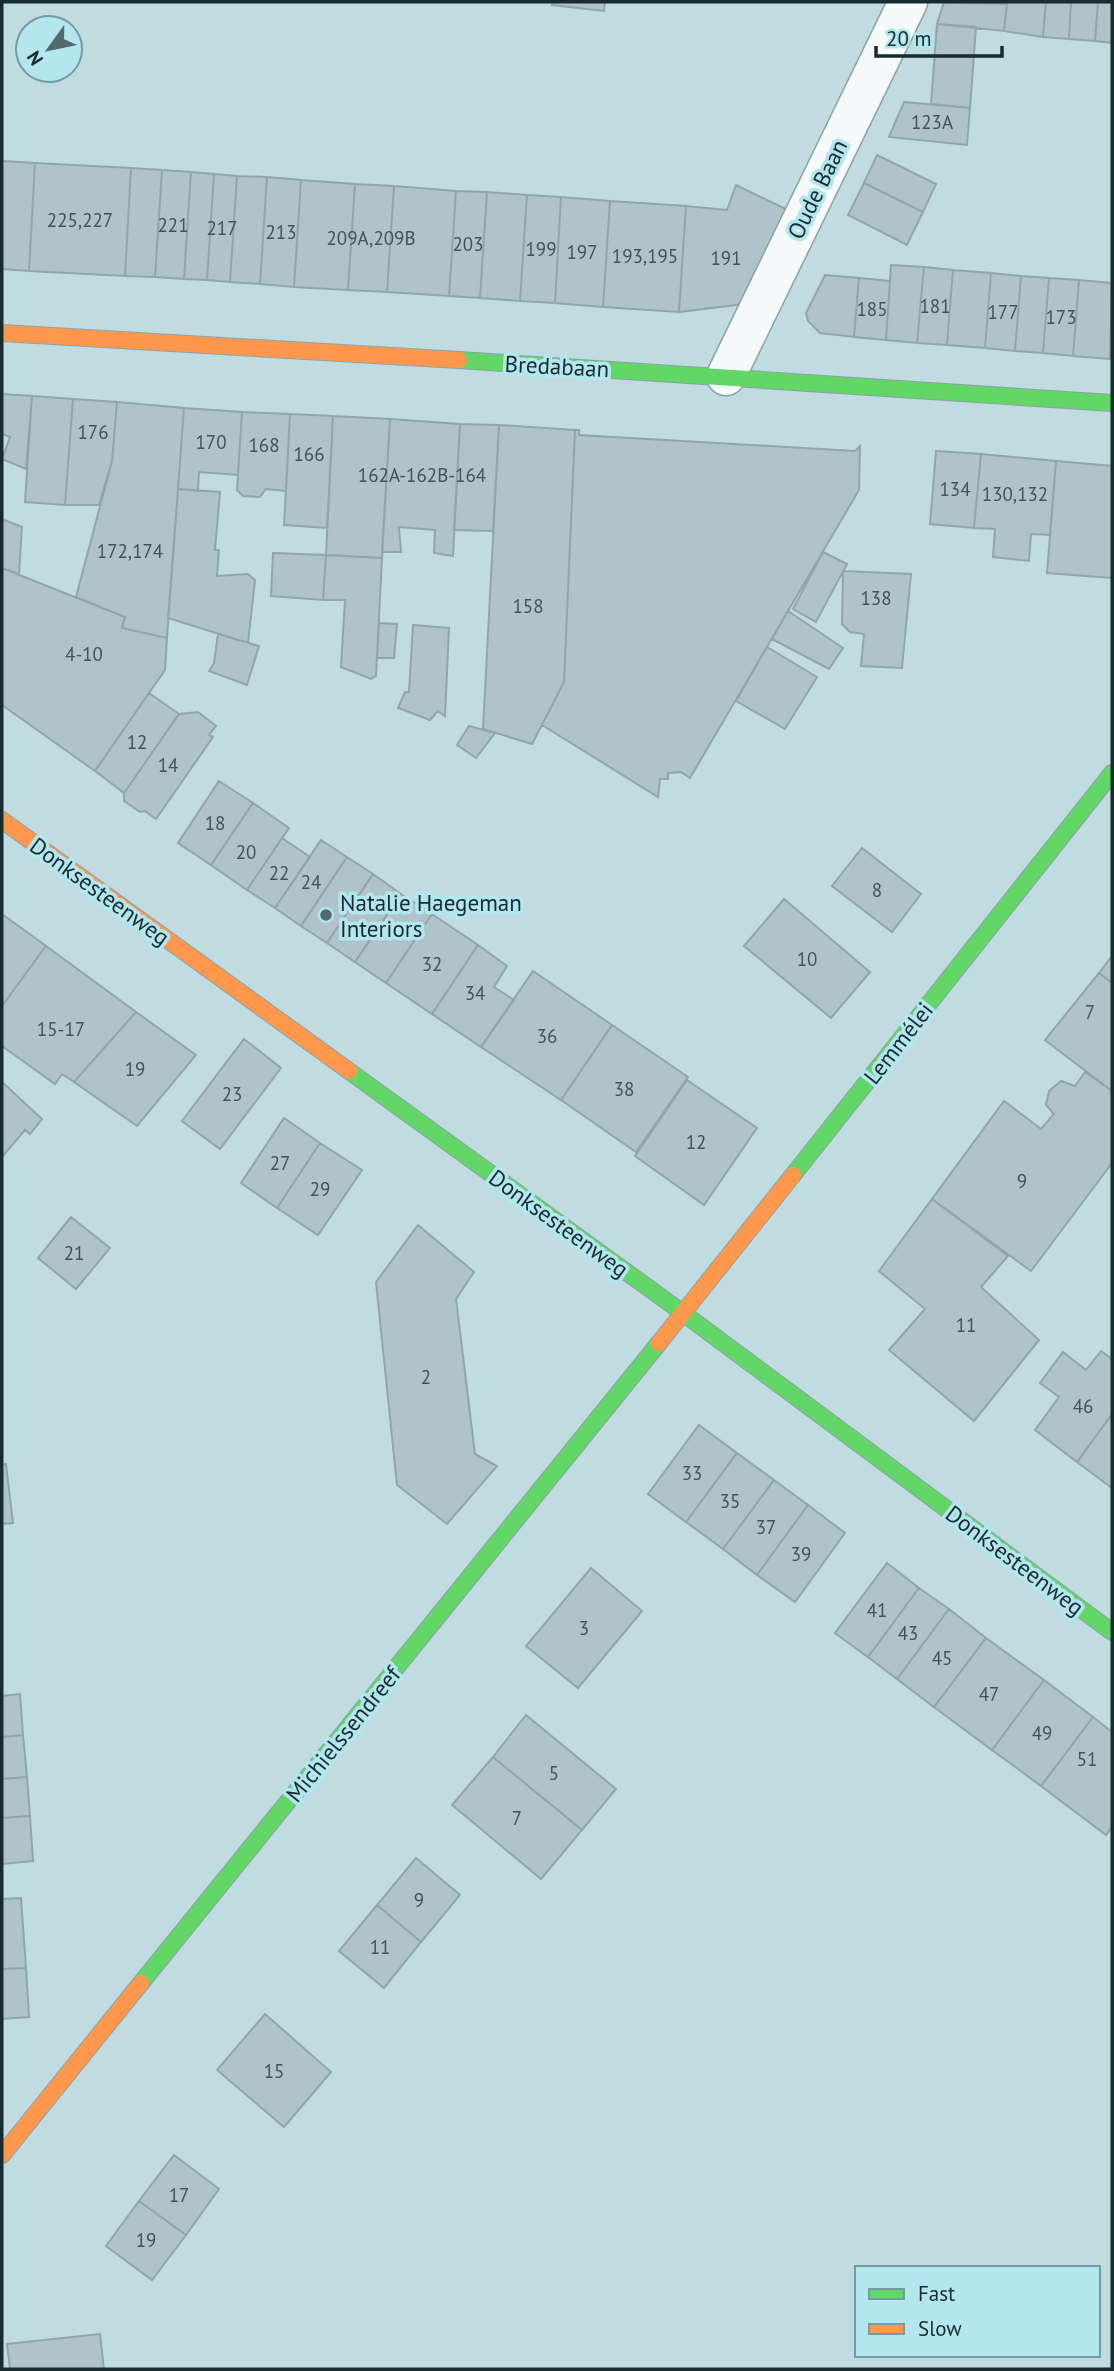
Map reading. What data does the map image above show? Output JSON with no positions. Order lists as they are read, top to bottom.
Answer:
{
  "streets": {
    "street": [
      "Oude Baan",
      "Bredabaan",
      "Donksesteenweg",
      "Lemmélei",
      "Michielssendreef"
    ]
  },
  "crossings": [
    ["Oude Baan", "Bredabaan"],
    ["Donksesteenweg", "Lemmélei"],
    ["Donksesteenweg", "Michielssendreef"],
    ["Lemmélei", "Michielssendreef"]
  ],
  "places": ["Natalie Haegeman Interiors"],
  "house_numbers": [
    "123A",
    "225,227",
    "221",
    "217",
    "213",
    "209A,209B",
    "203",
    "199",
    "197",
    "193,195",
    "191",
    "181",
    "185",
    "177",
    "173",
    "176",
    "170",
    "168",
    "166",
    "162A-162B-164",
    "134",
    "130,132",
    "172,174",
    "138",
    "158",
    "4-10",
    "12",
    "14",
    "18",
    "20",
    "22",
    "24",
    "8",
    "10",
    "32",
    "34",
    "7",
    "15-17",
    "36",
    "19",
    "38",
    "23",
    "12",
    "27",
    "9",
    "29",
    "21",
    "11",
    "2",
    "46",
    "33",
    "35",
    "37",
    "39",
    "41",
    "3",
    "43",
    "45",
    "47",
    "49",
    "51",
    "5",
    "7",
    "9",
    "11",
    "15",
    "17",
    "19"
  ],
  "legend": ["Fast", "Slow"],
  "scale_bar": "20 m",
  "north": "bottom left"
}
